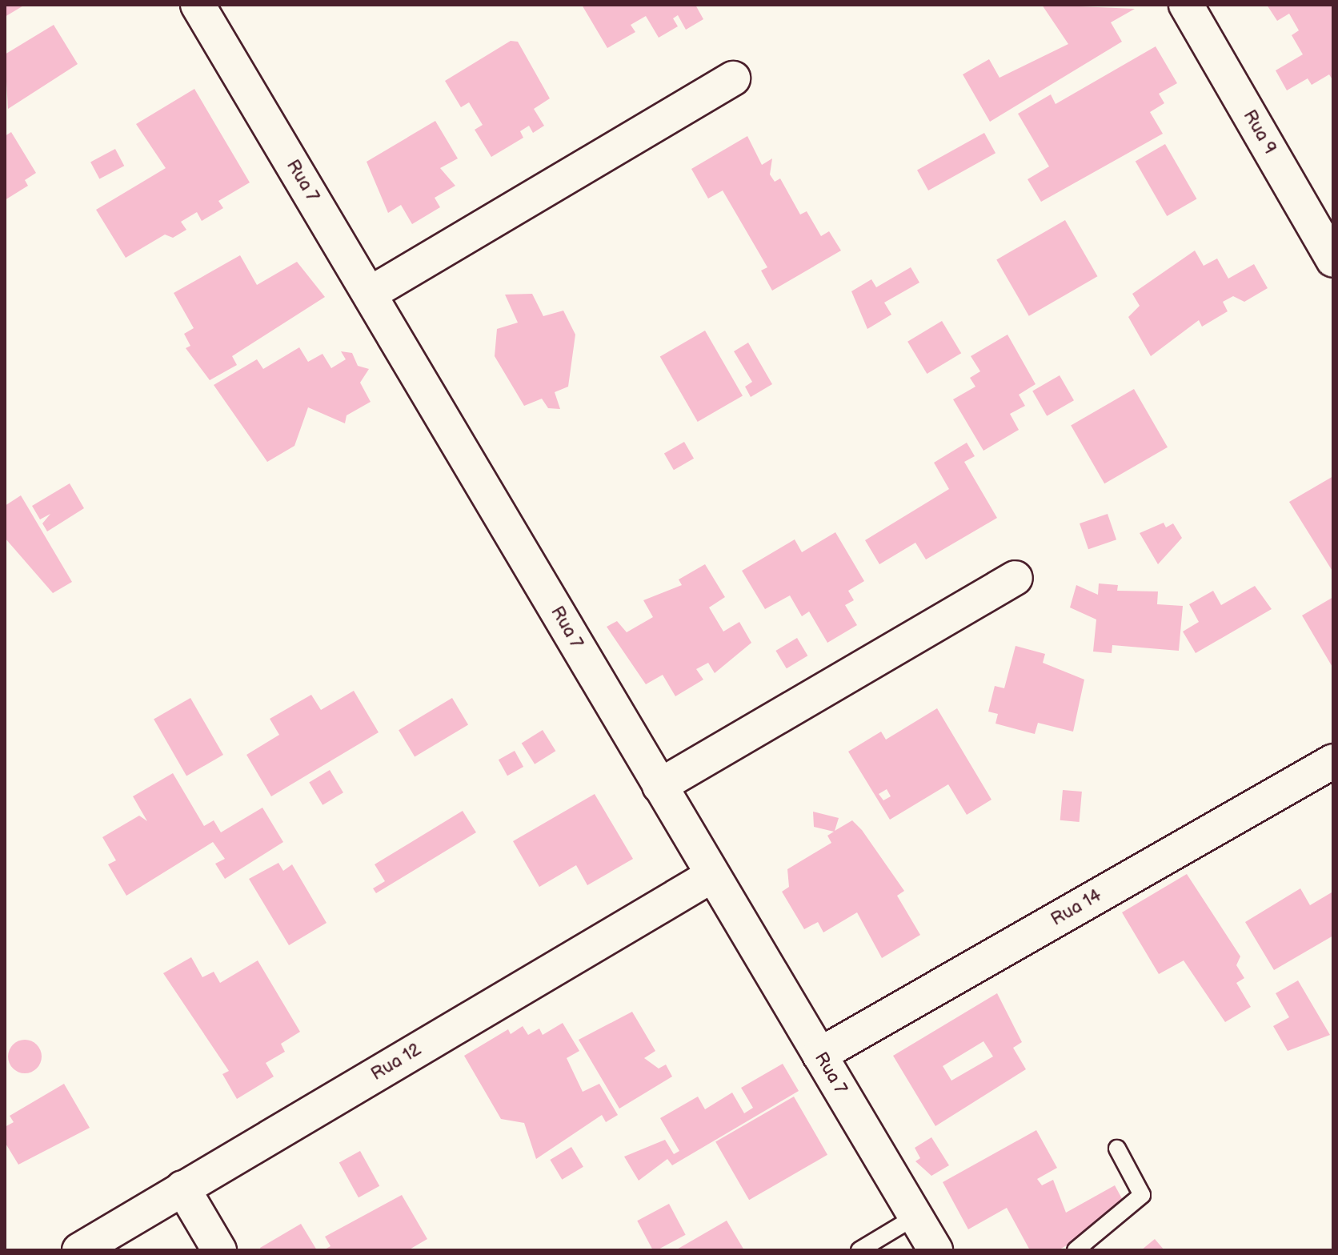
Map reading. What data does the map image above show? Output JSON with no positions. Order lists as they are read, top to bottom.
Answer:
{
  "streets": {
    "street": [
      "Rua 9",
      "Rua 7",
      "Rua 14",
      "Rua 12"
    ]
  },
  "crossings": [
    ["Rua 7", "Rua 14"],
    ["Rua 7", "Rua 12"]
  ]
}
